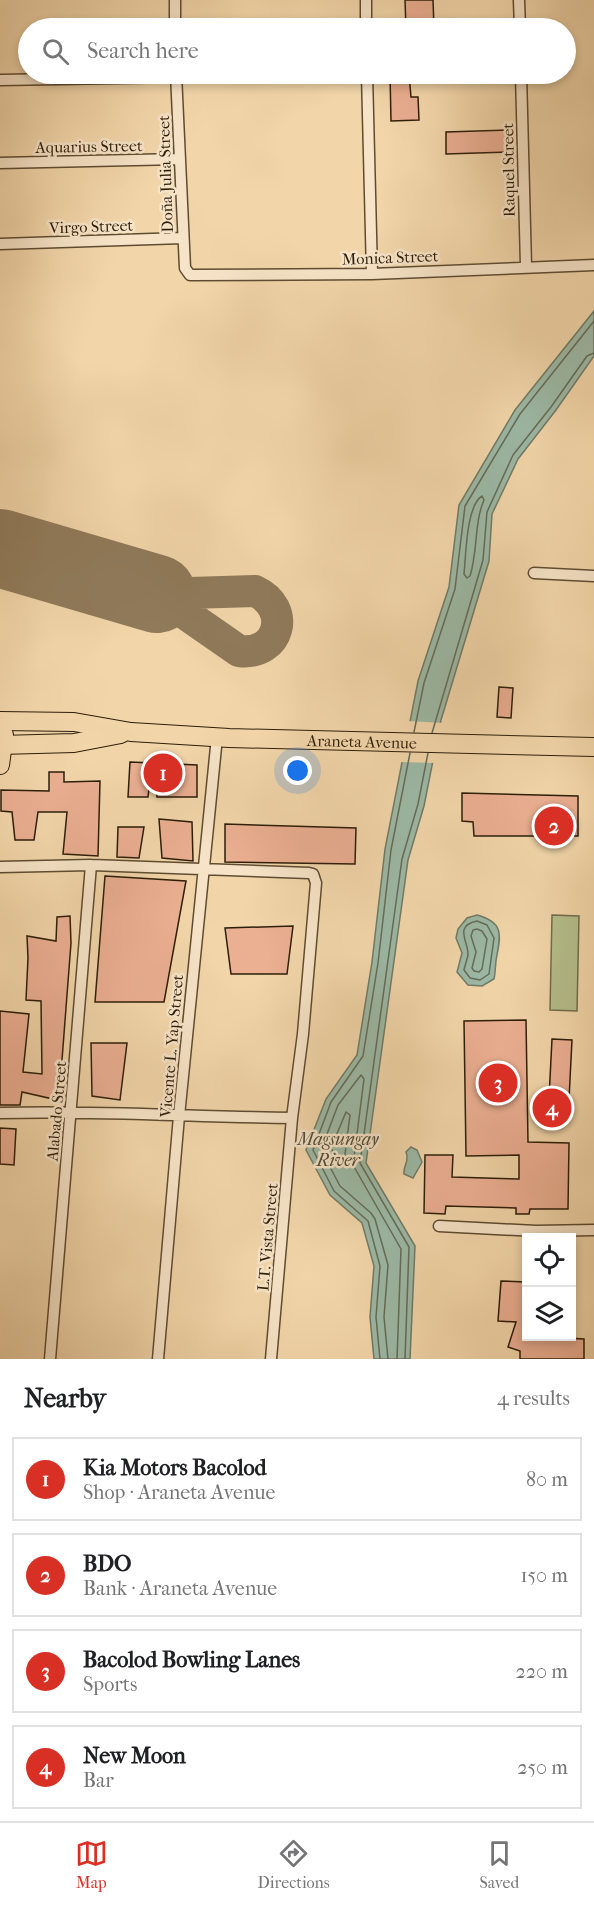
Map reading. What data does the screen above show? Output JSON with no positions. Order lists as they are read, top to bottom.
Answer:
{
  "streets": {
    "main road": ["Araneta Avenue"],
    "street": [
      "Aquarius Street",
      "Raquel Street",
      "Doña Julia Street",
      "Virgo Street",
      "Monica Street",
      "Vicente L. Yap Street",
      "Alabado Street",
      "L.T. Vista Street"
    ]
  },
  "crossings": [
    ["Aquarius Street", "Doña Julia Street"],
    ["Raquel Street", "Monica Street"],
    ["Doña Julia Street", "Virgo Street"],
    ["Doña Julia Street", "Monica Street"],
    ["Araneta Avenue", "Vicente L. Yap Street"],
    ["Vicente L. Yap Street", "L.T. Vista Street"]
  ],
  "water": ["Magsungay River"],
  "page": {
    "search": "Search here",
    "pins": [
      "1",
      "2",
      "3",
      "4"
    ],
    "heading": ["Nearby", "4 results"],
    "list": [
      {
        "mark": "1",
        "name": "Kia Motors Bacolod",
        "note": "Shop · Araneta Avenue",
        "value": "80 m"
      },
      {
        "mark": "2",
        "name": "BDO",
        "note": "Bank · Araneta Avenue",
        "value": "150 m"
      },
      {
        "mark": "3",
        "name": "Bacolod Bowling Lanes",
        "note": "Sports",
        "value": "220 m"
      },
      {
        "mark": "4",
        "name": "New Moon",
        "note": "Bar",
        "value": "250 m"
      }
    ],
    "nav": ["Map", "Directions", "Saved"]
  }
}
